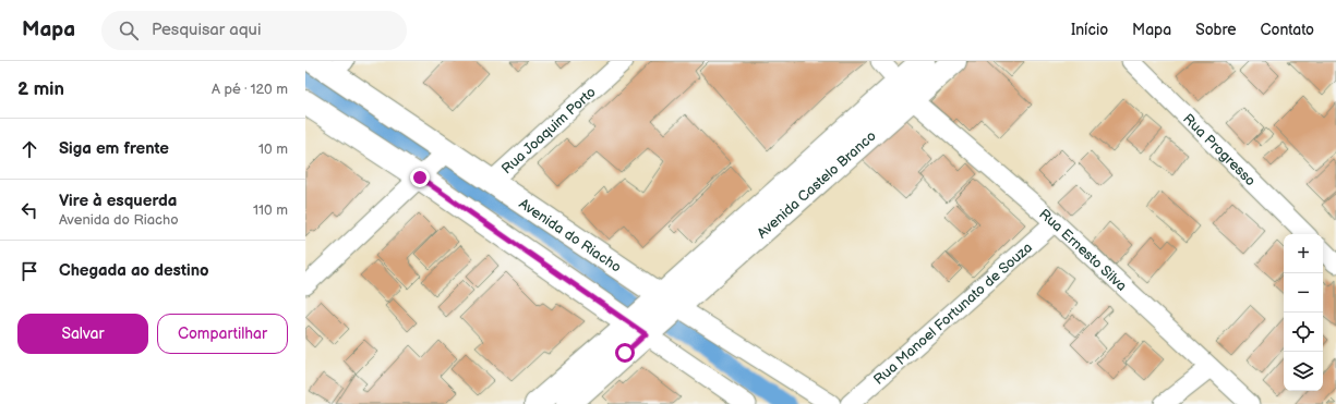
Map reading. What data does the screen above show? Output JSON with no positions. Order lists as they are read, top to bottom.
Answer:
{
  "streets": {
    "main road": ["Avenida Castelo Branco", "Avenida do Riacho"],
    "street": [
      "Rua Joaquim Porto",
      "Rua Progresso",
      "Rua Ernesto Silva",
      "Rua Manoel Fortunato de Souza"
    ]
  },
  "crossings": [
    ["Rua Joaquim Porto", "Avenida do Riacho"],
    ["Avenida Castelo Branco", "Avenida do Riacho"],
    ["Avenida Castelo Branco", "Rua Ernesto Silva"],
    ["Rua Ernesto Silva", "Rua Manoel Fortunato de Souza"]
  ],
  "page": {
    "header": "Mapa",
    "search": "Pesquisar aqui",
    "nav": [
      "Início",
      "Mapa",
      "Sobre",
      "Contato"
    ],
    "heading": ["2 min", "A pé · 120 m"],
    "list": [
      ["Siga em frente", "10 m"],
      ["Vire à esquerda", "Avenida do Riacho", "110 m"],
      "Chegada ao destino"
    ],
    "map_buttons": ["+", "−"],
    "buttons": ["Salvar", "Compartilhar"]
  }
}
